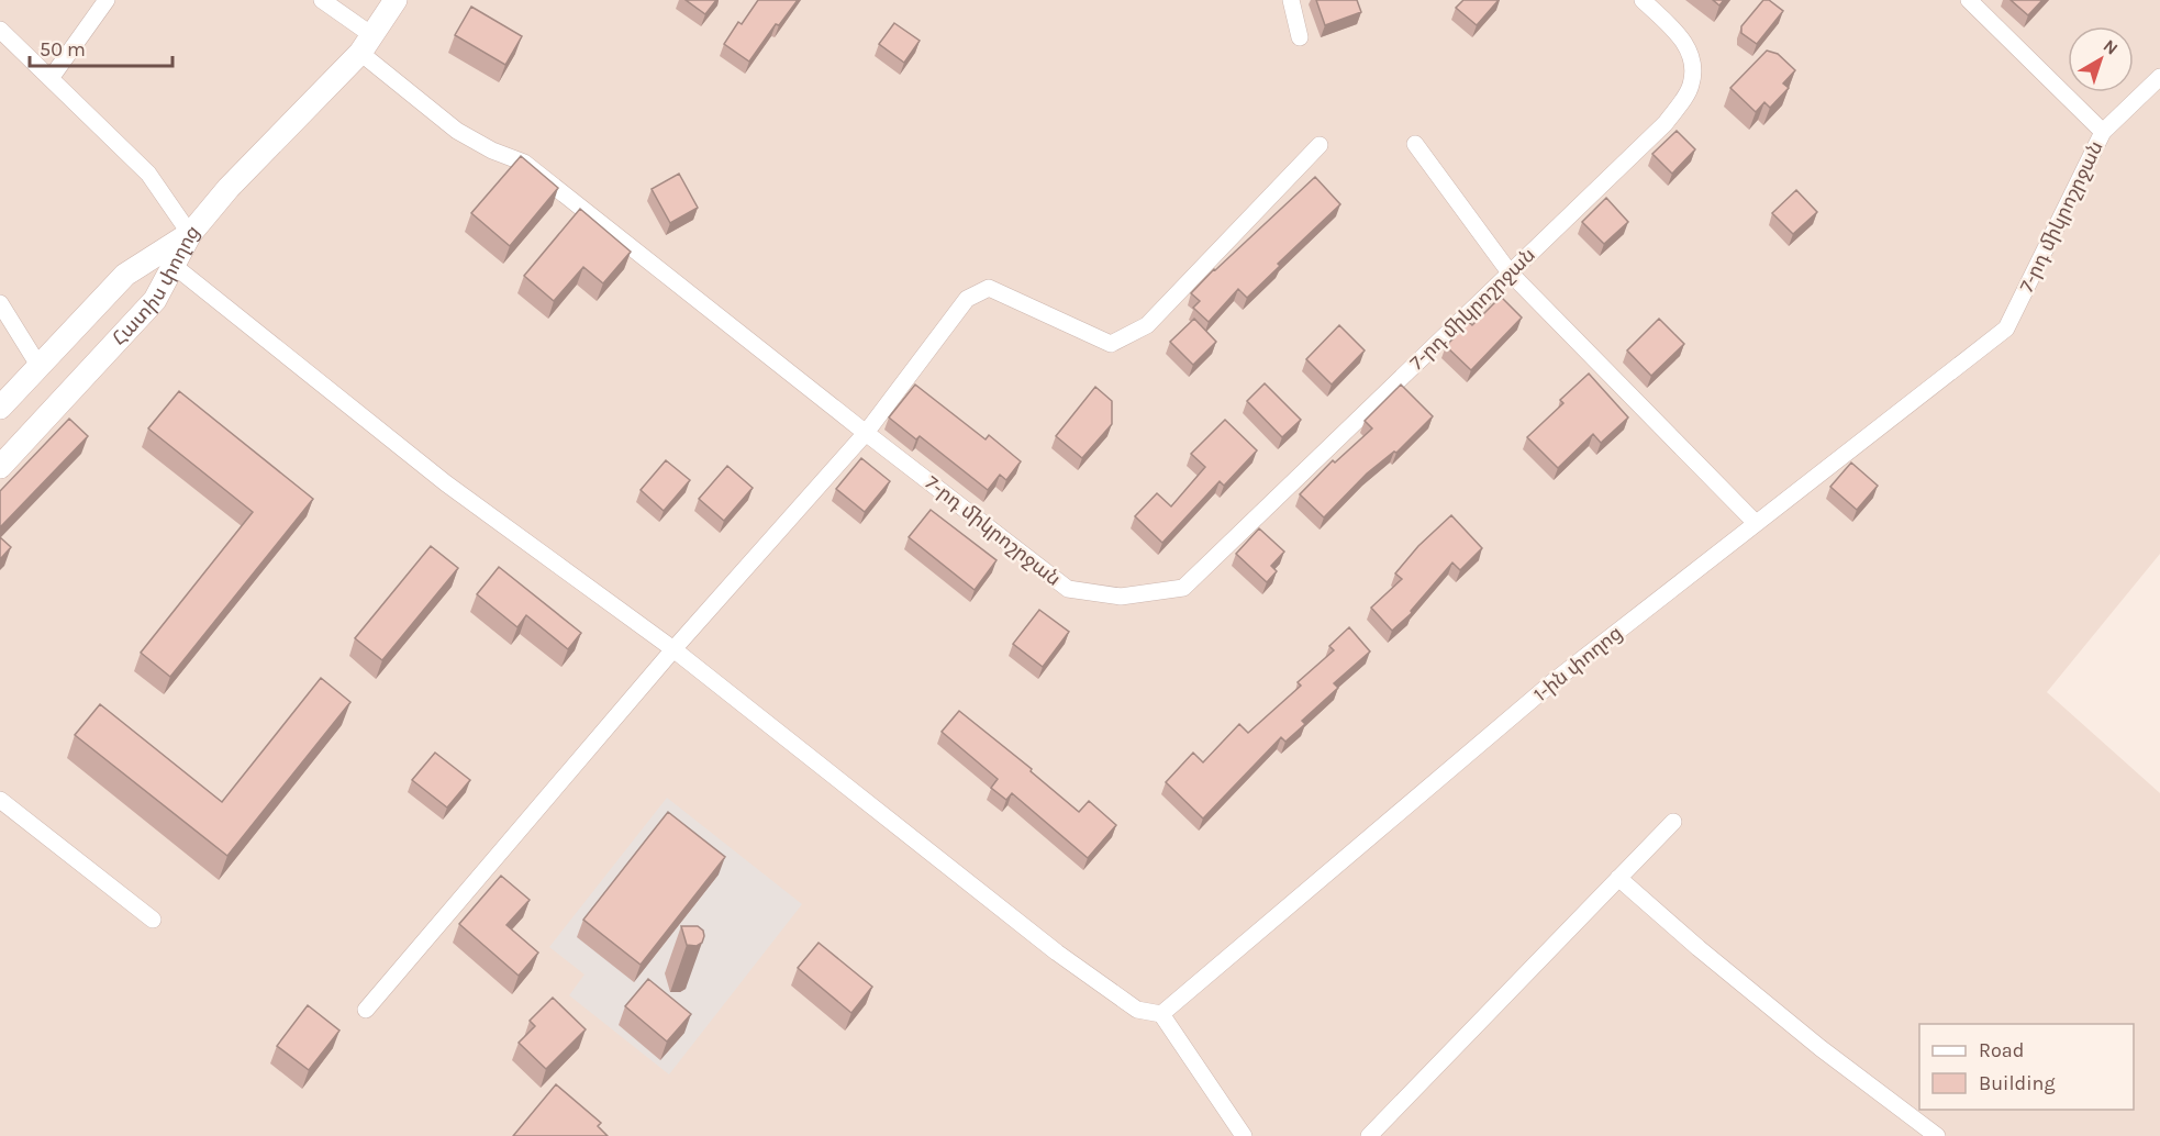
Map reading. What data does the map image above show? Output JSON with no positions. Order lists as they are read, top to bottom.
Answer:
{
  "streets": {
    "main road": ["Հատիս փողոց"],
    "street": ["7-րդ միկրոշրջան", "1-ին փողոց"]
  },
  "crossings": [
    ["7-րդ միկրոշրջան", "Հատիս փողոց"],
    ["7-րդ միկրոշրջան", "1-ին փողոց"]
  ],
  "legend": ["Road", "Building"],
  "scale_bar": "50 m",
  "north": "top right"
}
